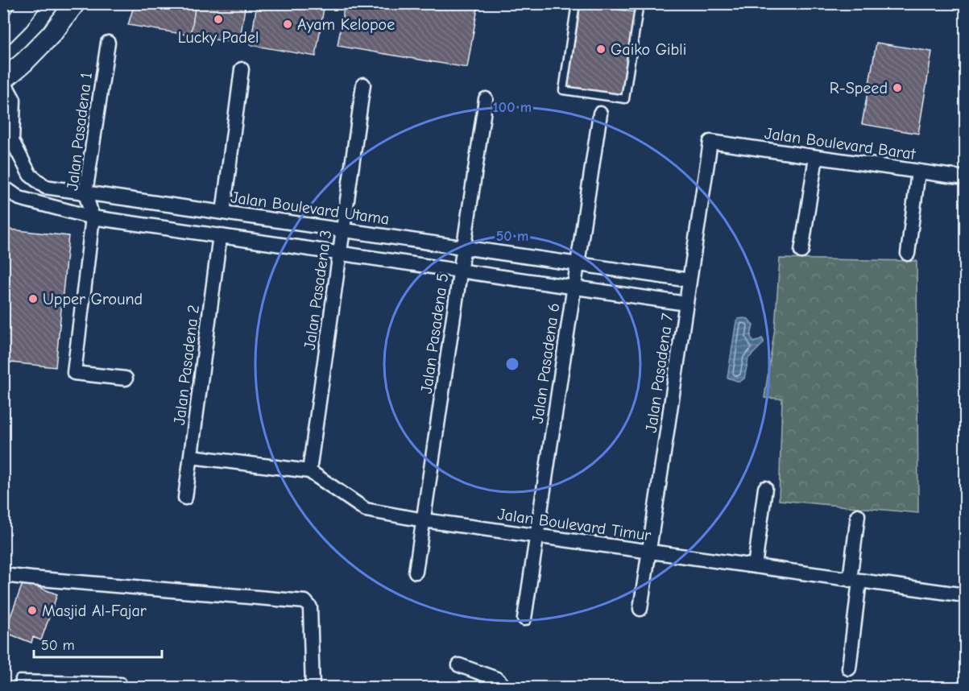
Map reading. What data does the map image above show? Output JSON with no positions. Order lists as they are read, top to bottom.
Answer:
{
  "streets": {
    "street": [
      "Jalan Pasadena 1",
      "Jalan Boulevard Barat",
      "Jalan Boulevard Utama",
      "Jalan Pasadena 3",
      "Jalan Pasadena 5",
      "Jalan Pasadena 6",
      "Jalan Pasadena 2",
      "Jalan Pasadena 7",
      "Jalan Boulevard Timur"
    ]
  },
  "crossings": [
    ["Jalan Pasadena 1", "Jalan Boulevard Utama"],
    ["Jalan Boulevard Barat", "Jalan Pasadena 7"],
    ["Jalan Boulevard Utama", "Jalan Pasadena 3"],
    ["Jalan Boulevard Utama", "Jalan Pasadena 5"],
    ["Jalan Boulevard Utama", "Jalan Pasadena 6"],
    ["Jalan Boulevard Utama", "Jalan Pasadena 7"],
    ["Jalan Pasadena 3", "Jalan Boulevard Timur"],
    ["Jalan Pasadena 5", "Jalan Boulevard Timur"],
    ["Jalan Pasadena 6", "Jalan Boulevard Timur"],
    ["Jalan Pasadena 2", "Jalan Boulevard Timur"],
    ["Jalan Pasadena 7", "Jalan Boulevard Timur"]
  ],
  "places": [
    "Lucky Padel",
    "Ayam Kelopoe",
    "Gaiko Gibli",
    "R-Speed",
    "Upper Ground",
    "Masjid Al-Fajar"
  ],
  "scale_bar": "50 m",
  "rings": ["100 m", "50 m"]
}
